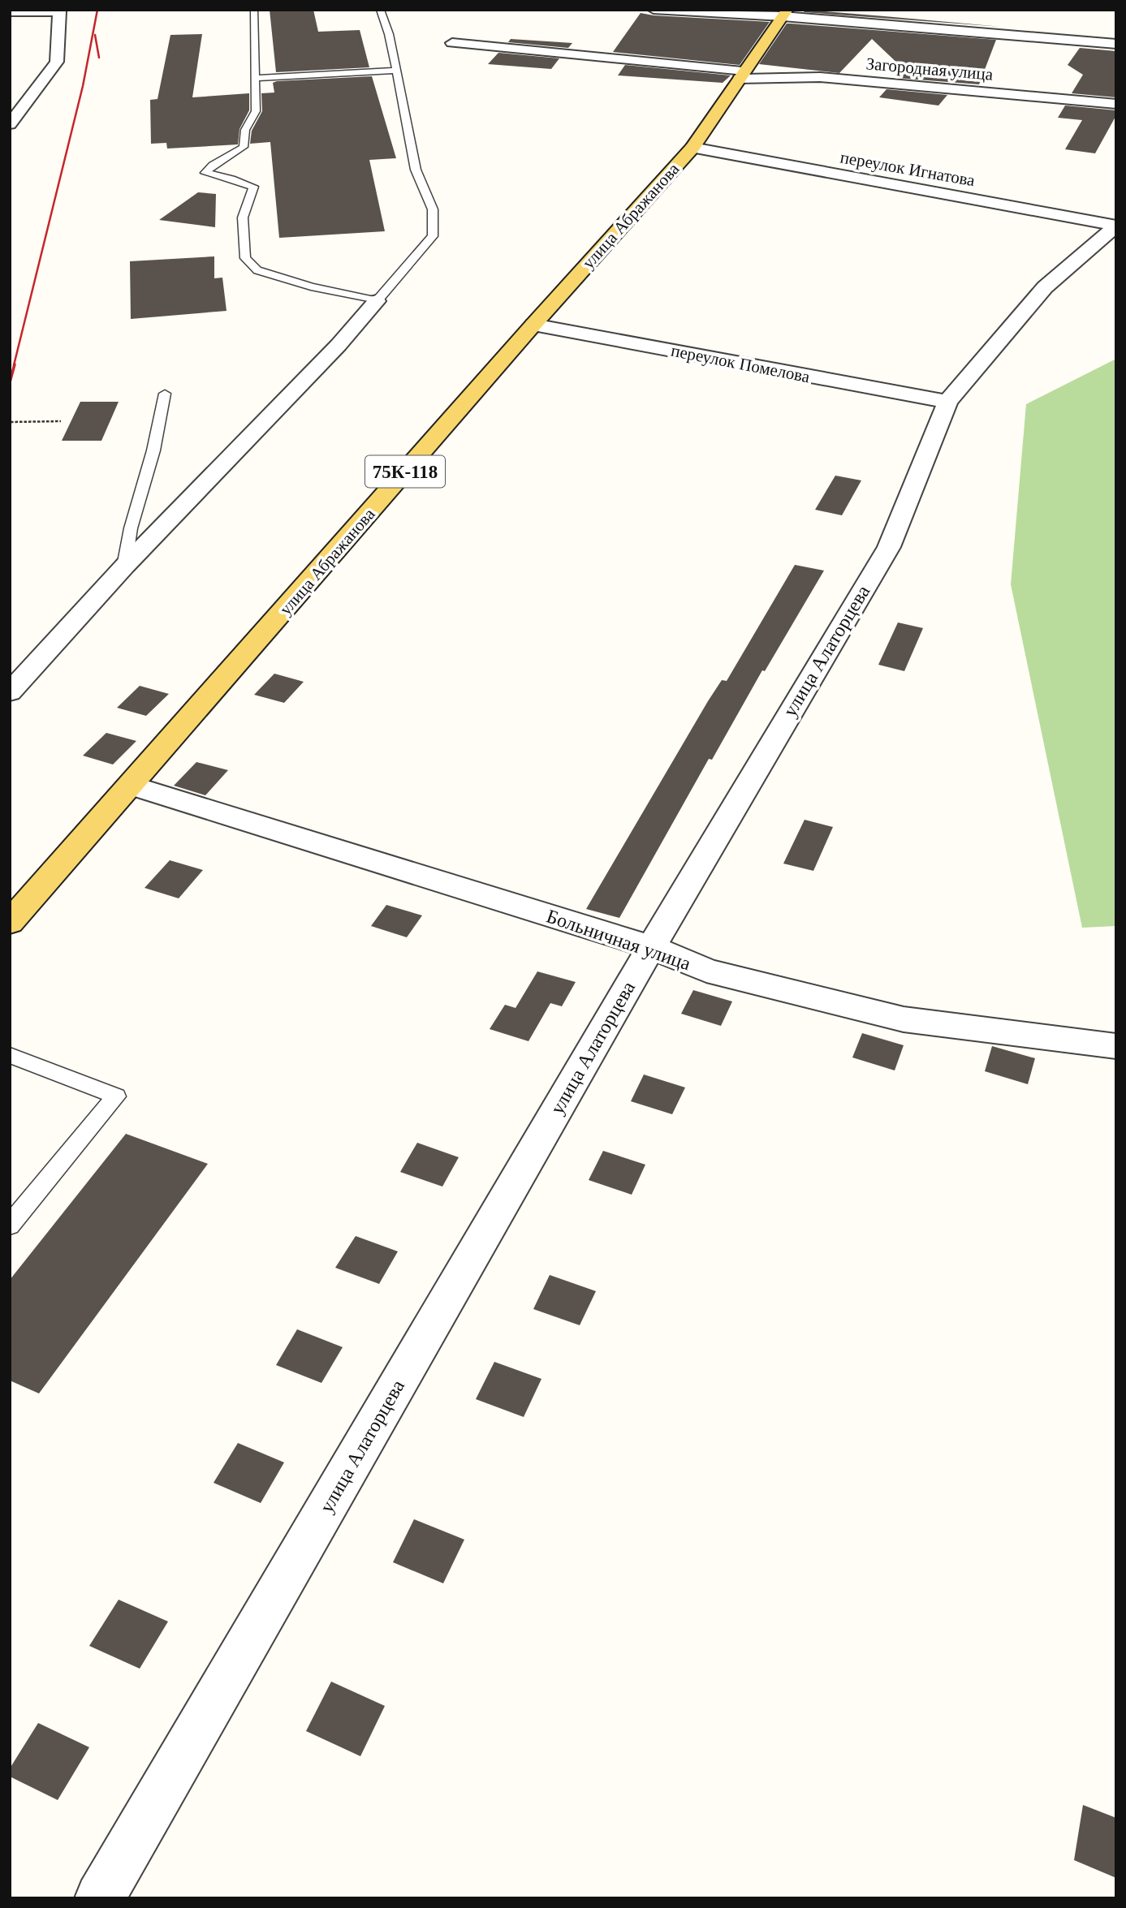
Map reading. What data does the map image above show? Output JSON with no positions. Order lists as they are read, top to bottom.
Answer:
{
  "streets": {
    "main road": ["улица Абражанова", "75К-118"],
    "street": [
      "Загородная улица",
      "переулок Игнатова",
      "переулок Помелова",
      "улица Алаторцева",
      "Больничная улица"
    ]
  },
  "crossings": [
    ["Загородная улица", "улица Абражанова"],
    ["переулок Игнатова", "улица Абражанова"],
    ["переулок Игнатова", "улица Алаторцева"],
    ["улица Абражанова", "переулок Помелова"],
    ["улица Абражанова", "Больничная улица"],
    ["переулок Помелова", "улица Алаторцева"],
    ["улица Алаторцева", "Больничная улица"]
  ]
}
